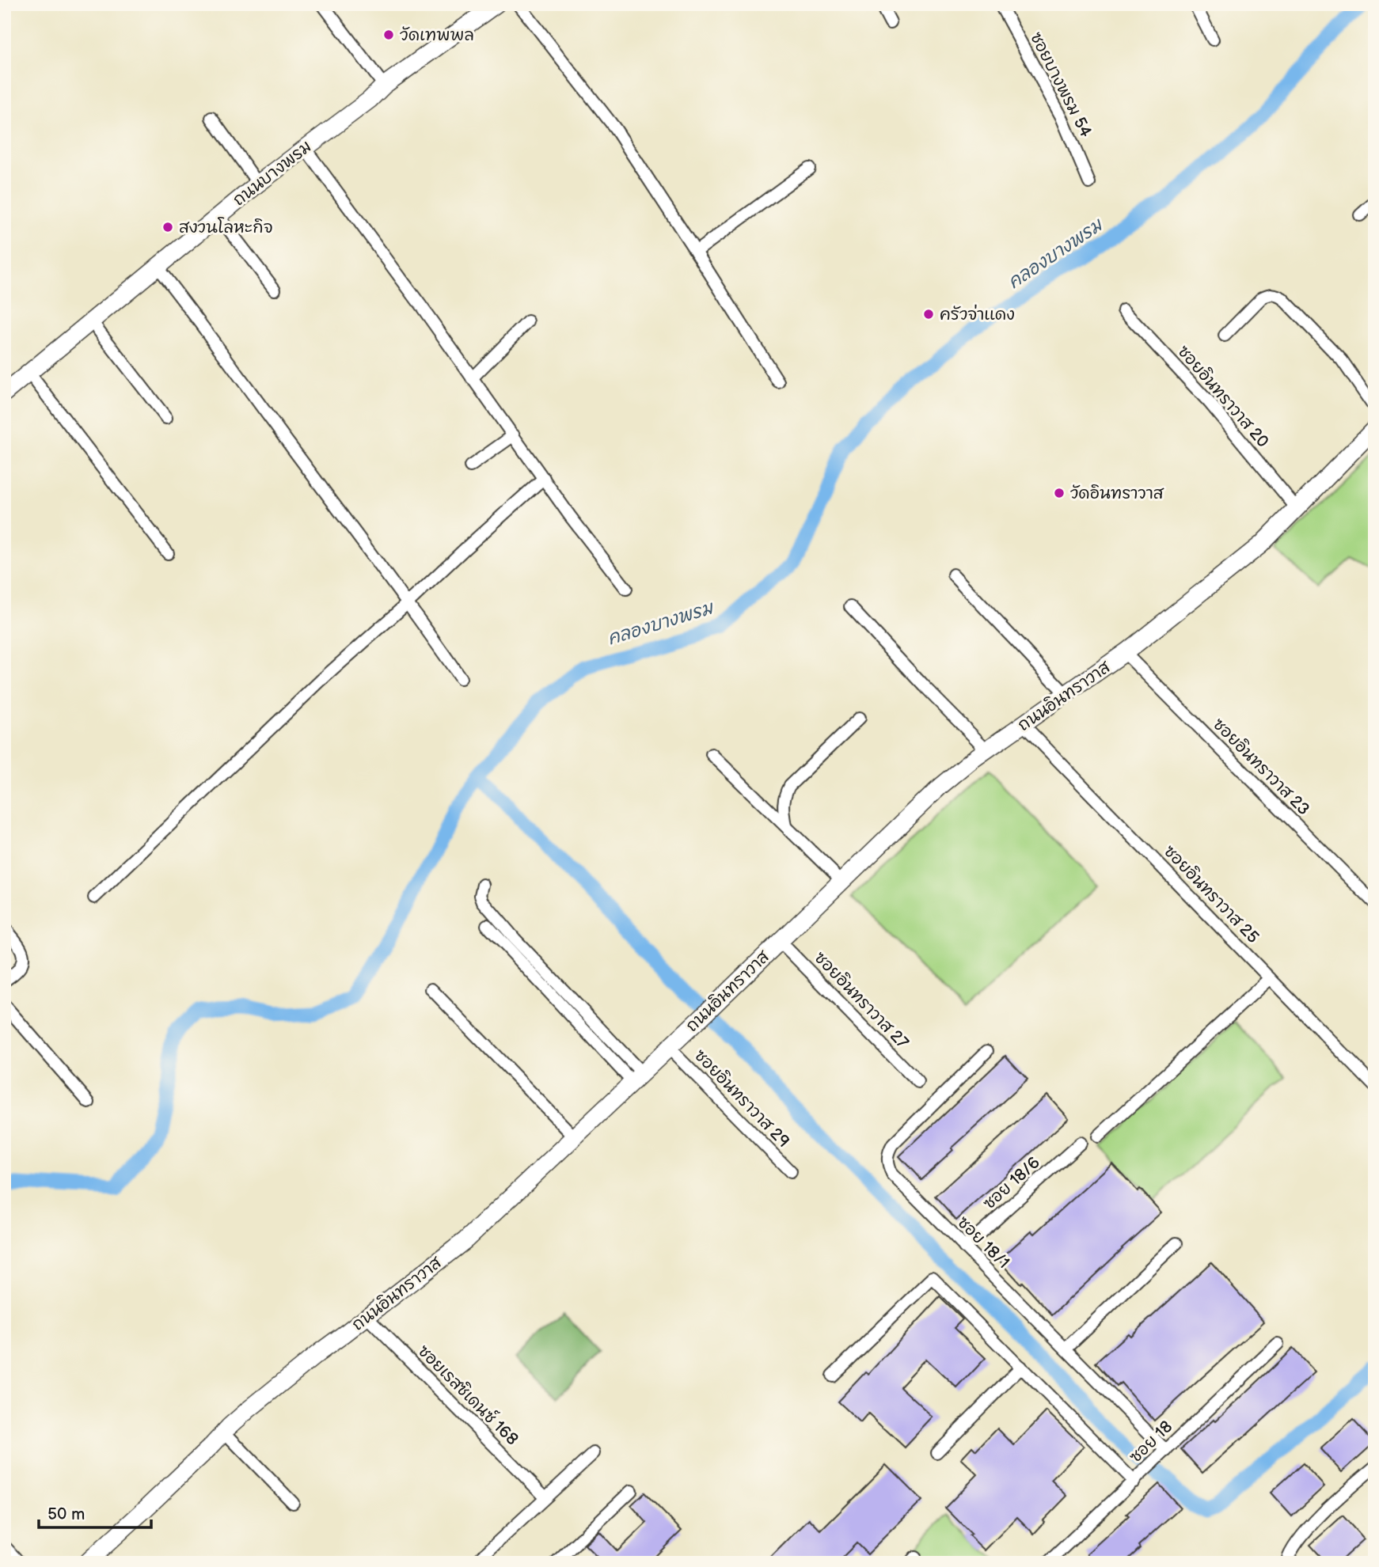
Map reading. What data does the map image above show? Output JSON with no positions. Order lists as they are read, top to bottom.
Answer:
{
  "streets": {
    "street": [
      "ซอยบางพรม 54",
      "ถนนบางพรม",
      "ซอยอินทราวาส 20",
      "ถนนอินทราวาส",
      "ซอยอินทราวาส 23",
      "ซอยอินทราวาส 25",
      "ซอยอินทราวาส 27",
      "ซอยอินทราวาส 29",
      "ซอย 18/6",
      "ซอย 18/1",
      "ซอยเรสซิเดนซ์ 168",
      "ซอย 18"
    ]
  },
  "crossings": [
    ["ซอยอินทราวาส 20", "ถนนอินทราวาส"],
    ["ถนนอินทราวาส", "ซอยอินทราวาส 23"],
    ["ถนนอินทราวาส", "ซอยอินทราวาส 25"],
    ["ถนนอินทราวาส", "ซอยอินทราวาส 27"],
    ["ถนนอินทราวาส", "ซอยอินทราวาส 29"],
    ["ถนนอินทราวาส", "ซอยเรสซิเดนซ์ 168"],
    ["ซอย 18/6", "ซอย 18/1"],
    ["ซอย 18/1", "ซอย 18"]
  ],
  "water": ["คลองบางพรม"],
  "places": [
    "วัดเทพพล",
    "สงวนโลหะกิจ",
    "ครัวจ่าแดง",
    "วัดอินทราวาส"
  ],
  "scale_bar": "50 m"
}
